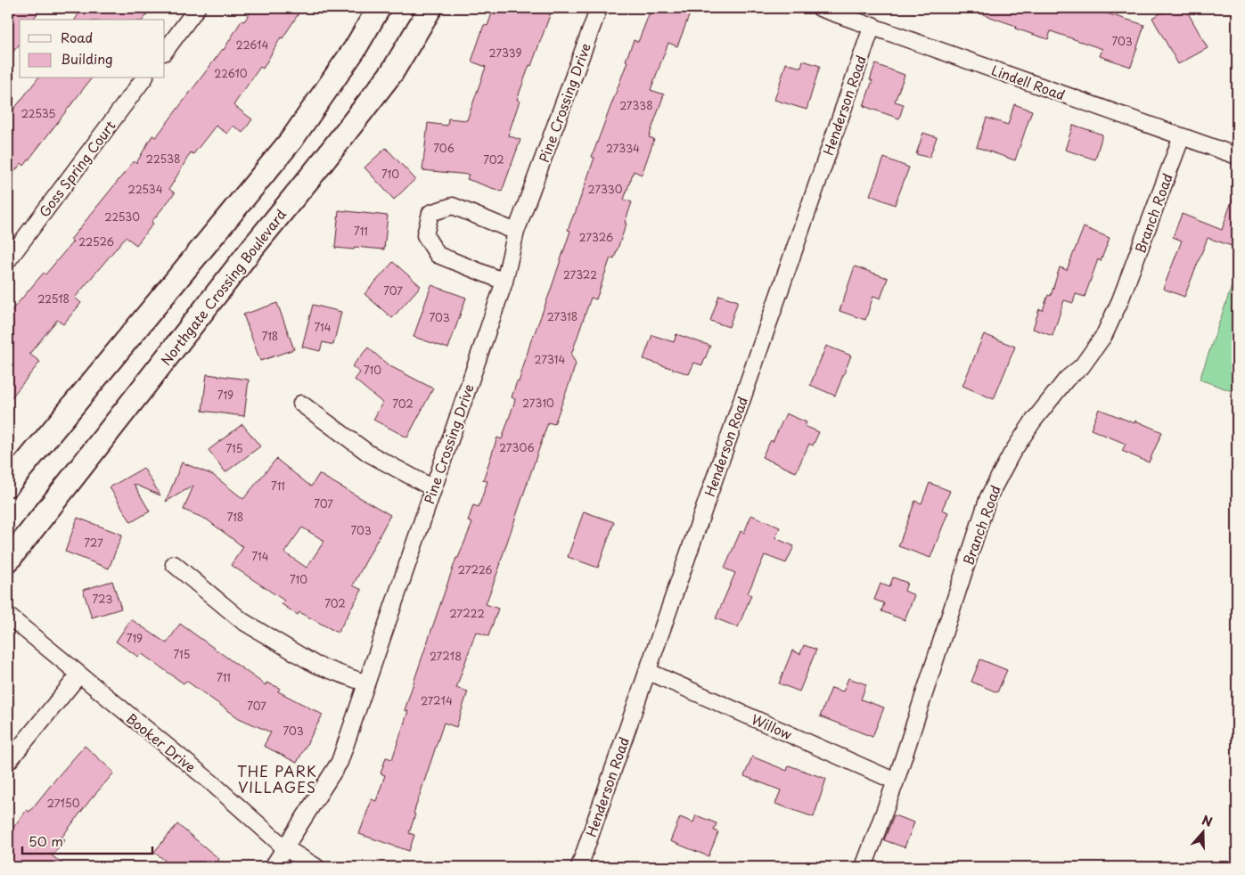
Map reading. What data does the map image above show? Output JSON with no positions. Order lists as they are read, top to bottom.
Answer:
{
  "streets": {
    "main road": ["Northgate Crossing Boulevard"],
    "street": [
      "Lindell Road",
      "Pine Crossing Drive",
      "Henderson Road",
      "Goss Spring Court",
      "Branch Road",
      "Willow",
      "Booker Drive"
    ]
  },
  "crossings": [
    ["Lindell Road", "Henderson Road"],
    ["Lindell Road", "Branch Road"],
    ["Pine Crossing Drive", "Booker Drive"],
    ["Henderson Road", "Willow"],
    ["Branch Road", "Willow"]
  ],
  "districts": ["THE PARK VILLAGES"],
  "house_numbers": [
    "703",
    "22614",
    "27339",
    "22610",
    "27338",
    "22535",
    "706",
    "27334",
    "22538",
    "702",
    "710",
    "22534",
    "27330",
    "22530",
    "711",
    "27326",
    "22526",
    "27322",
    "707",
    "22518",
    "27318",
    "703",
    "714",
    "718",
    "27314",
    "710",
    "719",
    "27310",
    "702",
    "27306",
    "715",
    "711",
    "707",
    "718",
    "703",
    "727",
    "714",
    "27226",
    "710",
    "723",
    "702",
    "27222",
    "719",
    "715",
    "27218",
    "711",
    "27214",
    "707",
    "703",
    "27150"
  ],
  "legend": ["Road", "Building"],
  "scale_bar": "50 m",
  "north": "top"
}
